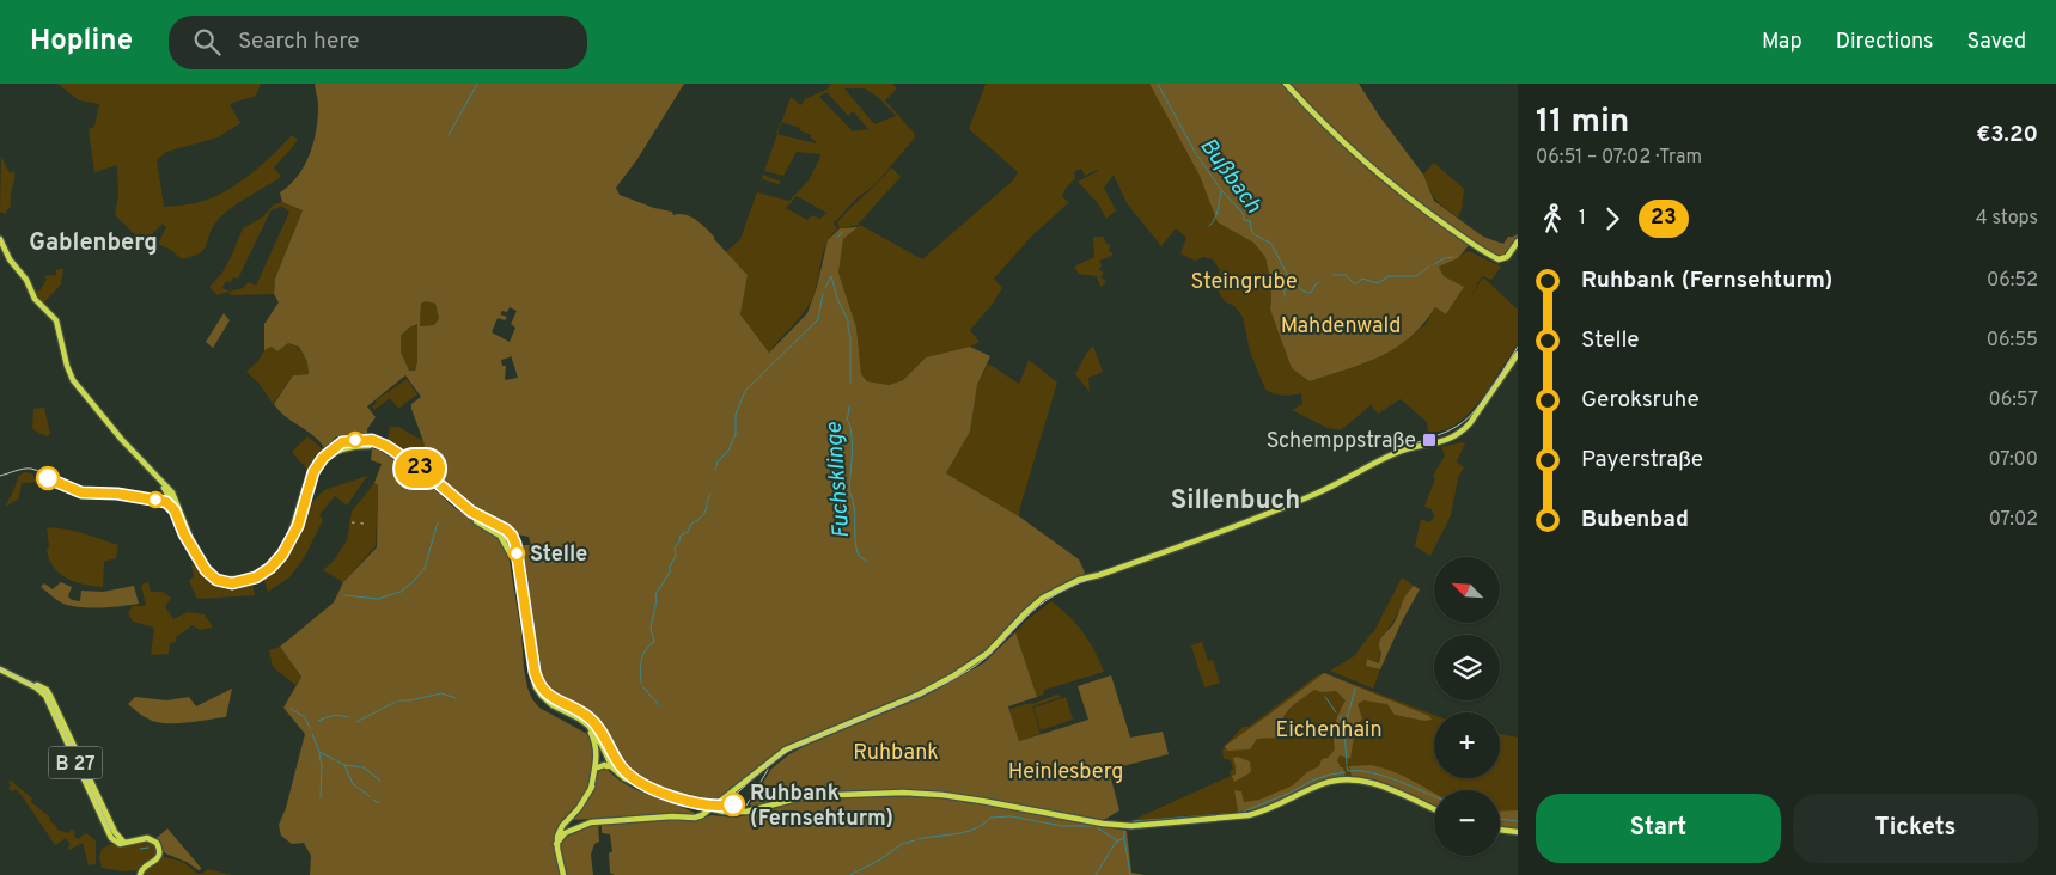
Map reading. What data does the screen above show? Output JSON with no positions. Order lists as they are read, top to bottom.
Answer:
{
  "streets": {
    "main road": ["B 27"]
  },
  "districts": ["Gablenberg", "Sillenbuch"],
  "water": ["Bußbach", "Fuchsklinge"],
  "parks": [
    "Steingrube",
    "Mahdenwald",
    "Eichenhain",
    "Ruhbank",
    "Heinlesberg"
  ],
  "places": {
    "transit": ["Schemppstraße"],
    "other": ["Stelle", "Ruhbank (Fernsehturm)"]
  },
  "lines": ["tram line 23"],
  "north": "top left",
  "page": {
    "header": "Hopline",
    "search": "Search here",
    "nav": ["Map", "Directions", "Saved"],
    "on_map": "23",
    "heading": ["11 min", "06:51 – 07:02 · Tram", "€3.20"],
    "legs": ["1", "23", "4 stops"],
    "list": [
      {
        "name": "Ruhbank (Fernsehturm)",
        "value": "06:52"
      },
      {
        "name": "Stelle",
        "value": "06:55"
      },
      {
        "name": "Geroksruhe",
        "value": "06:57"
      },
      {
        "name": "Payerstraße",
        "value": "07:00"
      },
      {
        "name": "Bubenbad",
        "value": "07:02"
      }
    ],
    "map_buttons": ["+", "−"],
    "buttons": ["Start", "Tickets"]
  }
}
